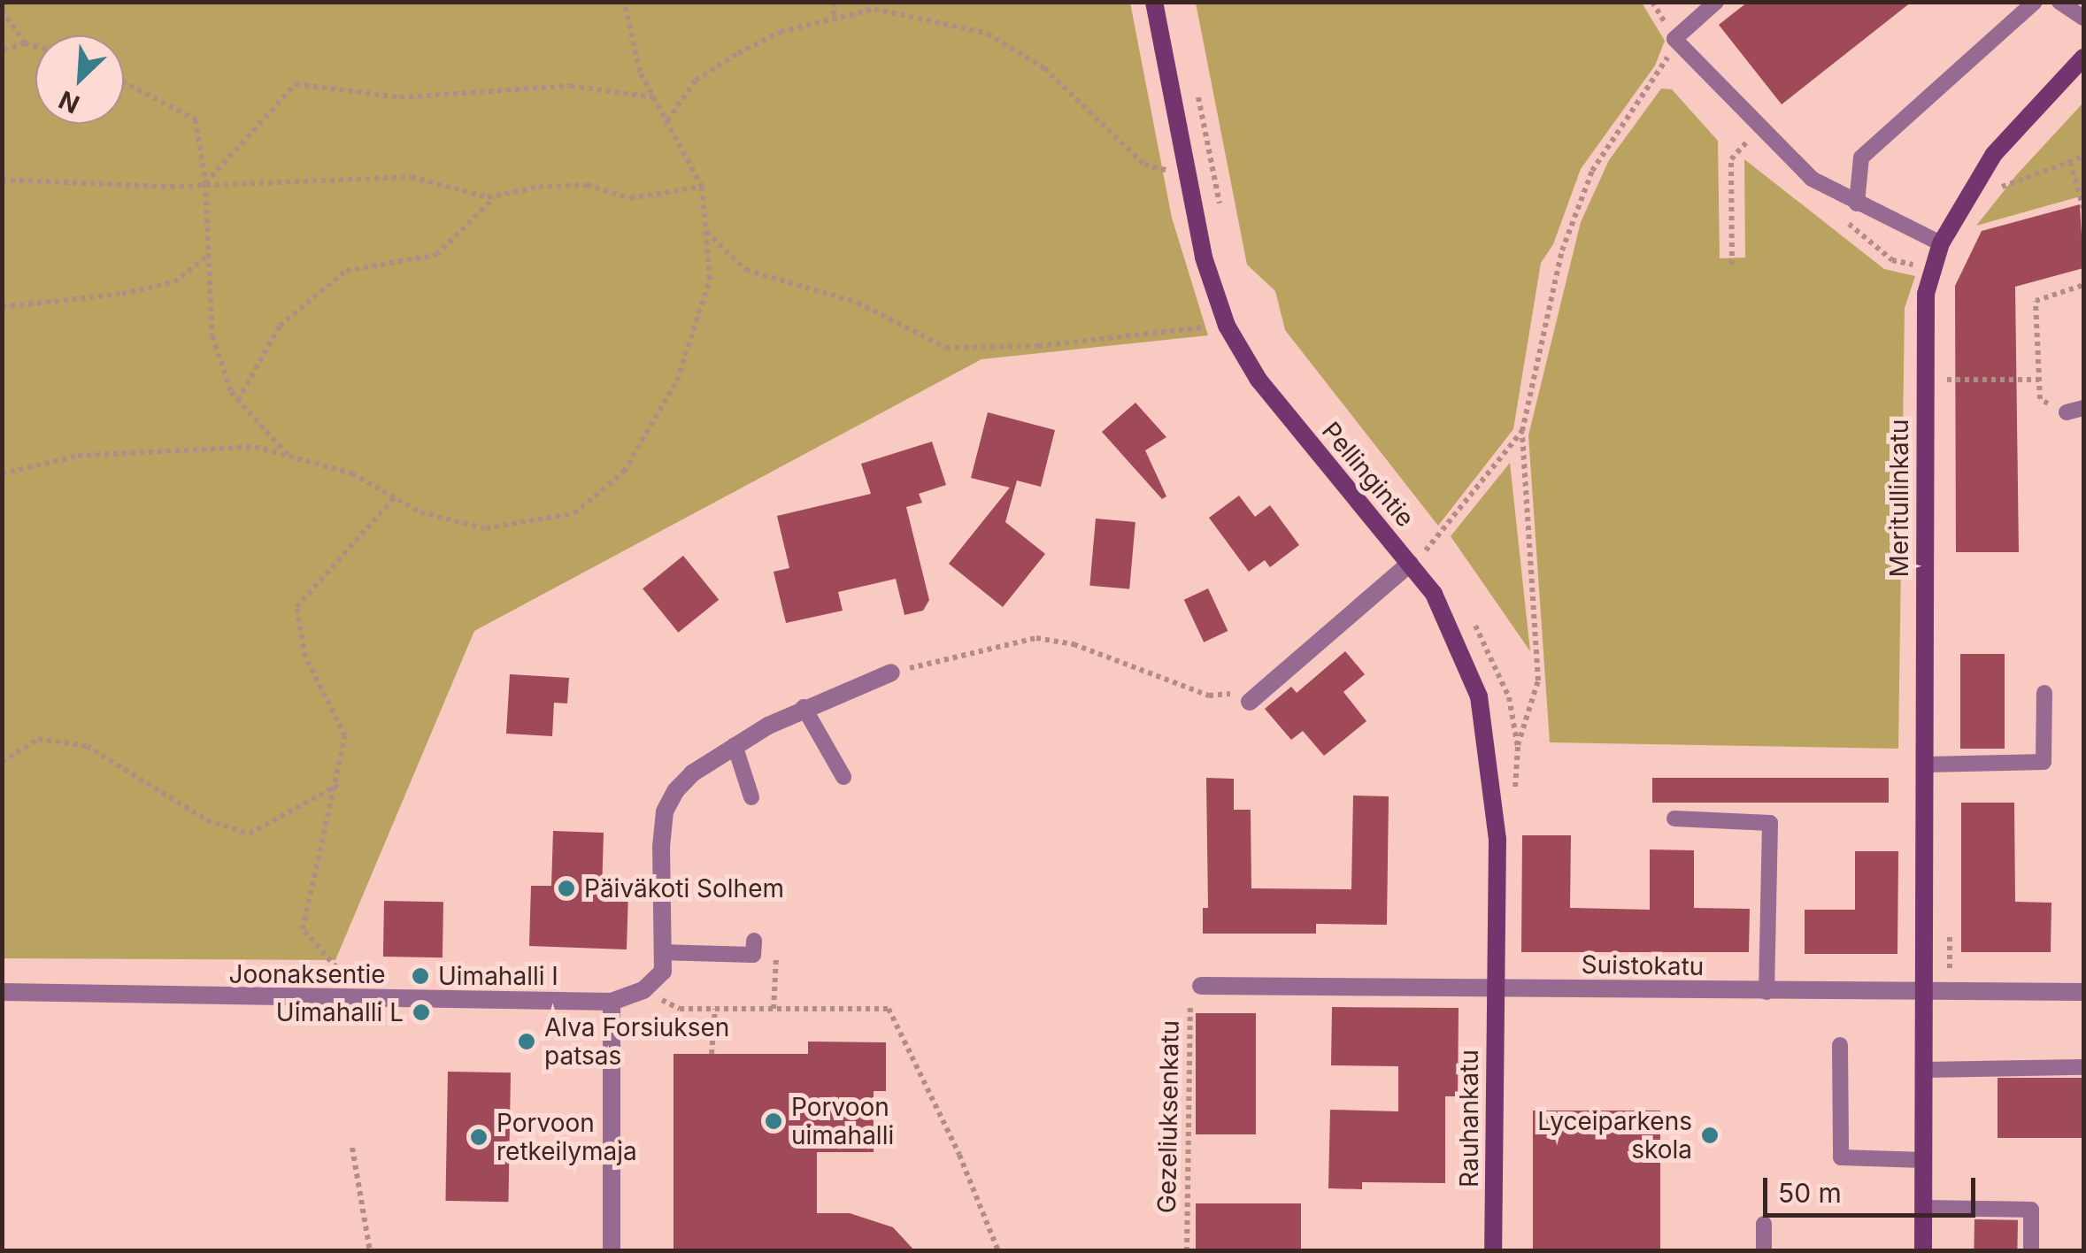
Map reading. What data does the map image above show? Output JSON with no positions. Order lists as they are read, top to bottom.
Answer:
{
  "streets": {
    "street": [
      "Pellingintie",
      "Meritullinkatu",
      "Suistokatu",
      "Joonaksentie",
      "Rauhankatu"
    ],
    "path": ["Gezeliuksenkatu"]
  },
  "crossings": [
    ["Pellingintie", "Suistokatu"],
    ["Pellingintie", "Rauhankatu"],
    ["Meritullinkatu", "Suistokatu"],
    ["Suistokatu", "Gezeliuksenkatu"],
    ["Suistokatu", "Rauhankatu"]
  ],
  "places": [
    "Päiväkoti Solhem",
    "Uimahalli I",
    "Uimahalli L",
    "Alva Forsiuksen patsas",
    "Porvoon uimahalli",
    "Lyceiparkens skola",
    "Porvoon retkeilymaja"
  ],
  "scale_bar": "50 m",
  "north": "bottom left"
}
